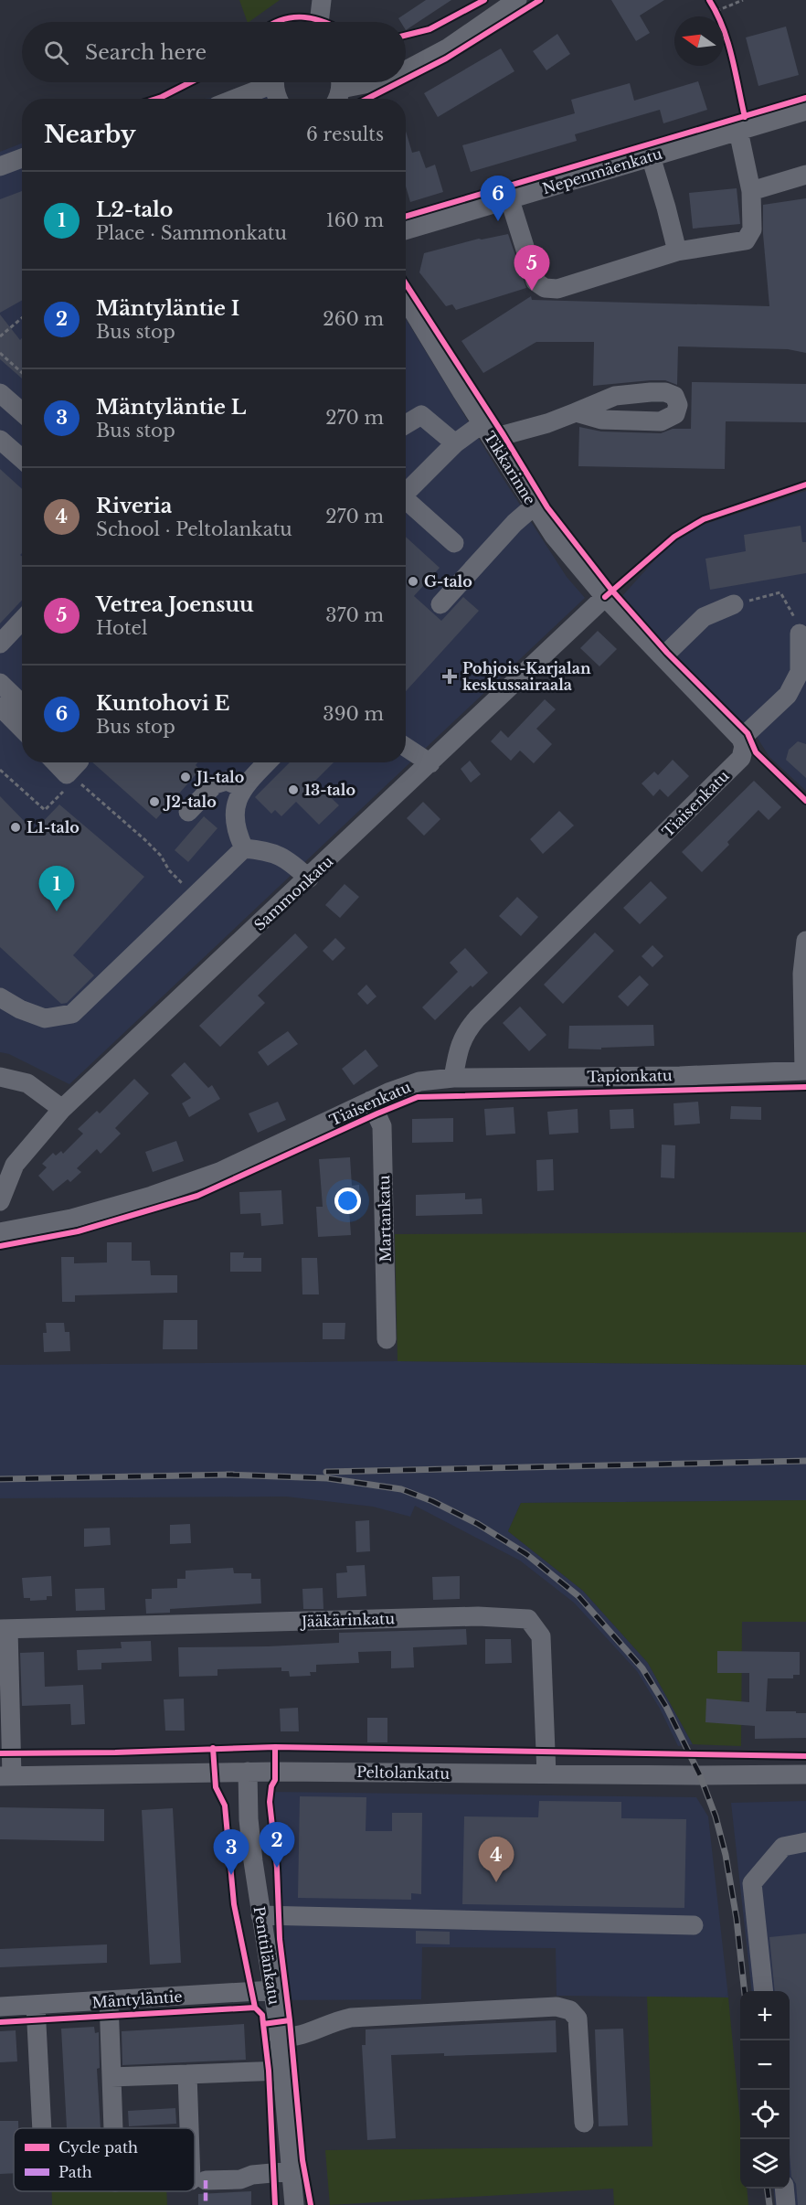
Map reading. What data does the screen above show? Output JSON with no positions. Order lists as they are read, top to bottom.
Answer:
{
  "streets": {
    "street": [
      "Nepenmäenkatu",
      "Tikkarinne",
      "Tiaisenkatu",
      "Sammonkatu",
      "Tapionkatu",
      "Martankatu",
      "Jääkärinkatu",
      "Peltolankatu",
      "Penttilänkatu",
      "Mäntyläntie"
    ]
  },
  "crossings": [
    ["Tikkarinne", "Tiaisenkatu"],
    ["Tikkarinne", "Sammonkatu"],
    ["Tiaisenkatu", "Tapionkatu"],
    ["Tiaisenkatu", "Martankatu"],
    ["Jääkärinkatu", "Peltolankatu"],
    ["Peltolankatu", "Penttilänkatu"],
    ["Penttilänkatu", "Mäntyläntie"]
  ],
  "places": {
    "other": [
      "G-talo",
      "J1-talo",
      "13-talo",
      "J2-talo",
      "L1-talo"
    ],
    "health": ["Pohjois-Karjalan keskussairaala"]
  },
  "legend": ["Cycle path", "Path"],
  "north": "left",
  "page": {
    "search": "Search here",
    "heading": ["Nearby", "6 results"],
    "list": [
      {
        "mark": "1",
        "name": "L2-talo",
        "note": "Place · Sammonkatu",
        "value": "160 m"
      },
      {
        "mark": "2",
        "name": "Mäntyläntie I",
        "note": "Bus stop",
        "value": "260 m"
      },
      {
        "mark": "3",
        "name": "Mäntyläntie L",
        "note": "Bus stop",
        "value": "270 m"
      },
      {
        "mark": "4",
        "name": "Riveria",
        "note": "School · Peltolankatu",
        "value": "270 m"
      },
      {
        "mark": "5",
        "name": "Vetrea Joensuu",
        "note": "Hotel",
        "value": "370 m"
      },
      {
        "mark": "6",
        "name": "Kuntohovi E",
        "note": "Bus stop",
        "value": "390 m"
      }
    ],
    "pins": [
      "6",
      "5",
      "1",
      "2",
      "3",
      "4"
    ],
    "map_buttons": ["+", "−"]
  }
}
